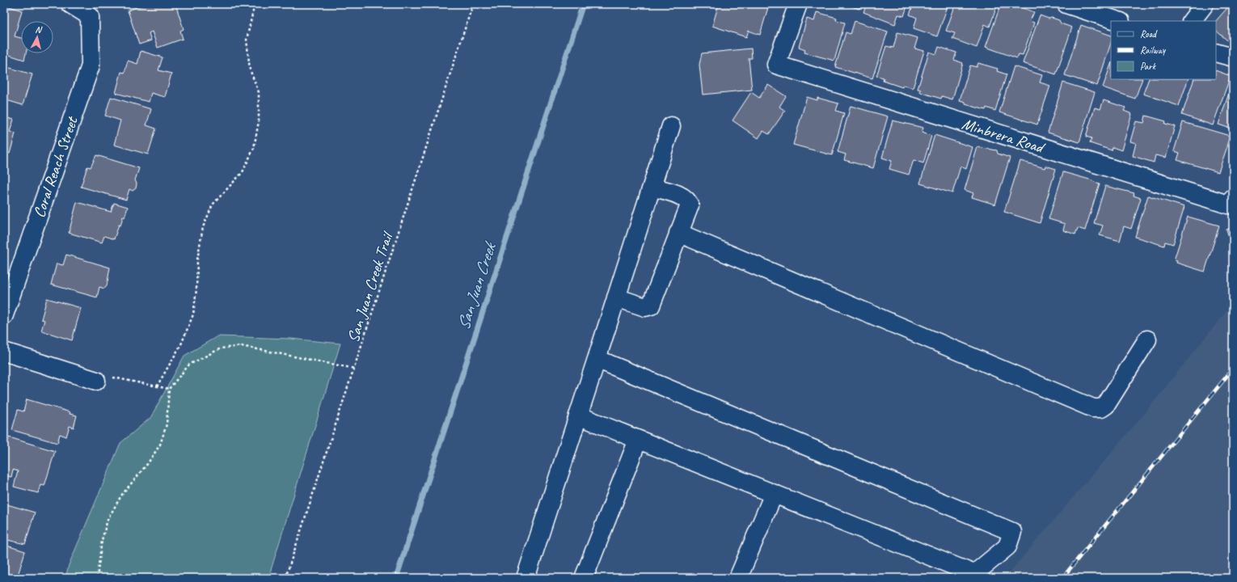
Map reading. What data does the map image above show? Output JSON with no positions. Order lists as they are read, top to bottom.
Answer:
{
  "streets": {
    "street": ["Minbrera Road", "Coral Reach Street"],
    "path": ["San Juan Creek Trail"]
  },
  "water": ["San Juan Creek"],
  "legend": ["Road", "Railway", "Park"],
  "north": "top"
}
